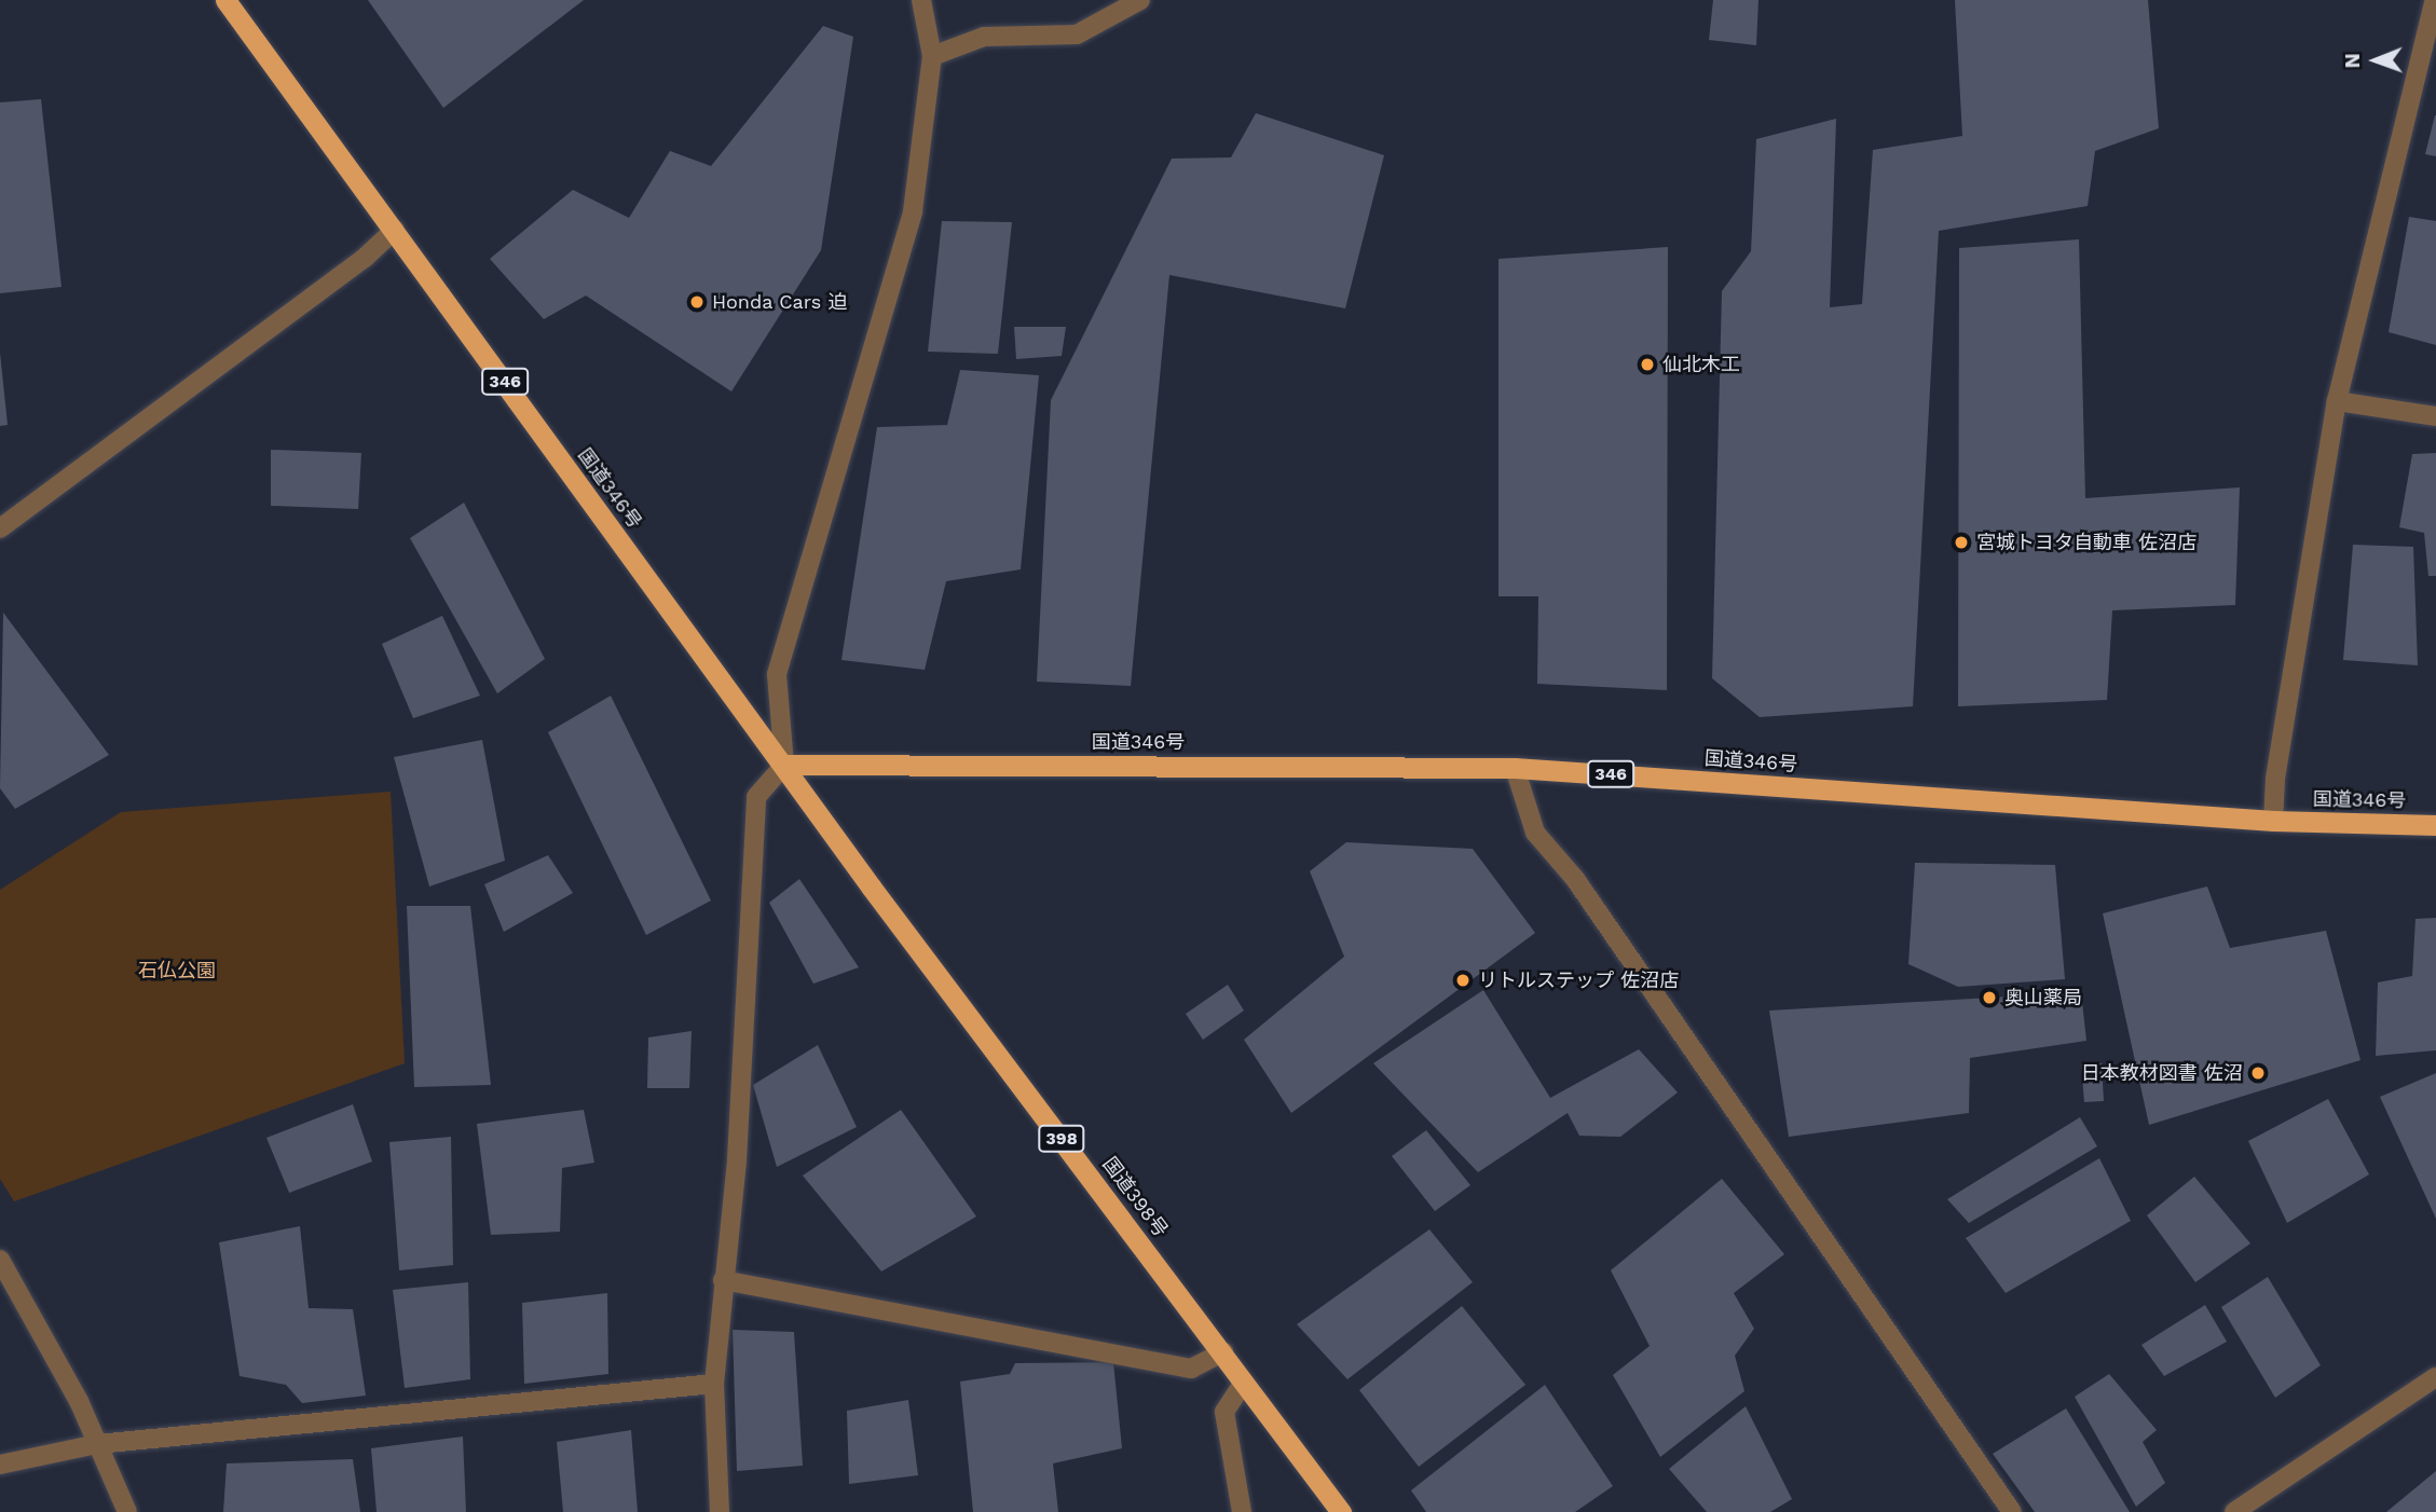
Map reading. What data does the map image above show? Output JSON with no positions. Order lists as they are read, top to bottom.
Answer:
{
  "streets": {
    "highway": [
      "346",
      "国道346号",
      "398",
      "国道398号"
    ]
  },
  "crossings": [
    ["国道346号", "国道398号"]
  ],
  "parks": ["石仏公園"],
  "places": [
    "Honda Cars 迫",
    "仙北木工",
    "宮城トヨタ自動車 佐沼店",
    "リトルステップ 佐沼店",
    "奥山薬局",
    "日本教材図書 佐沼"
  ],
  "north": "left"
}
